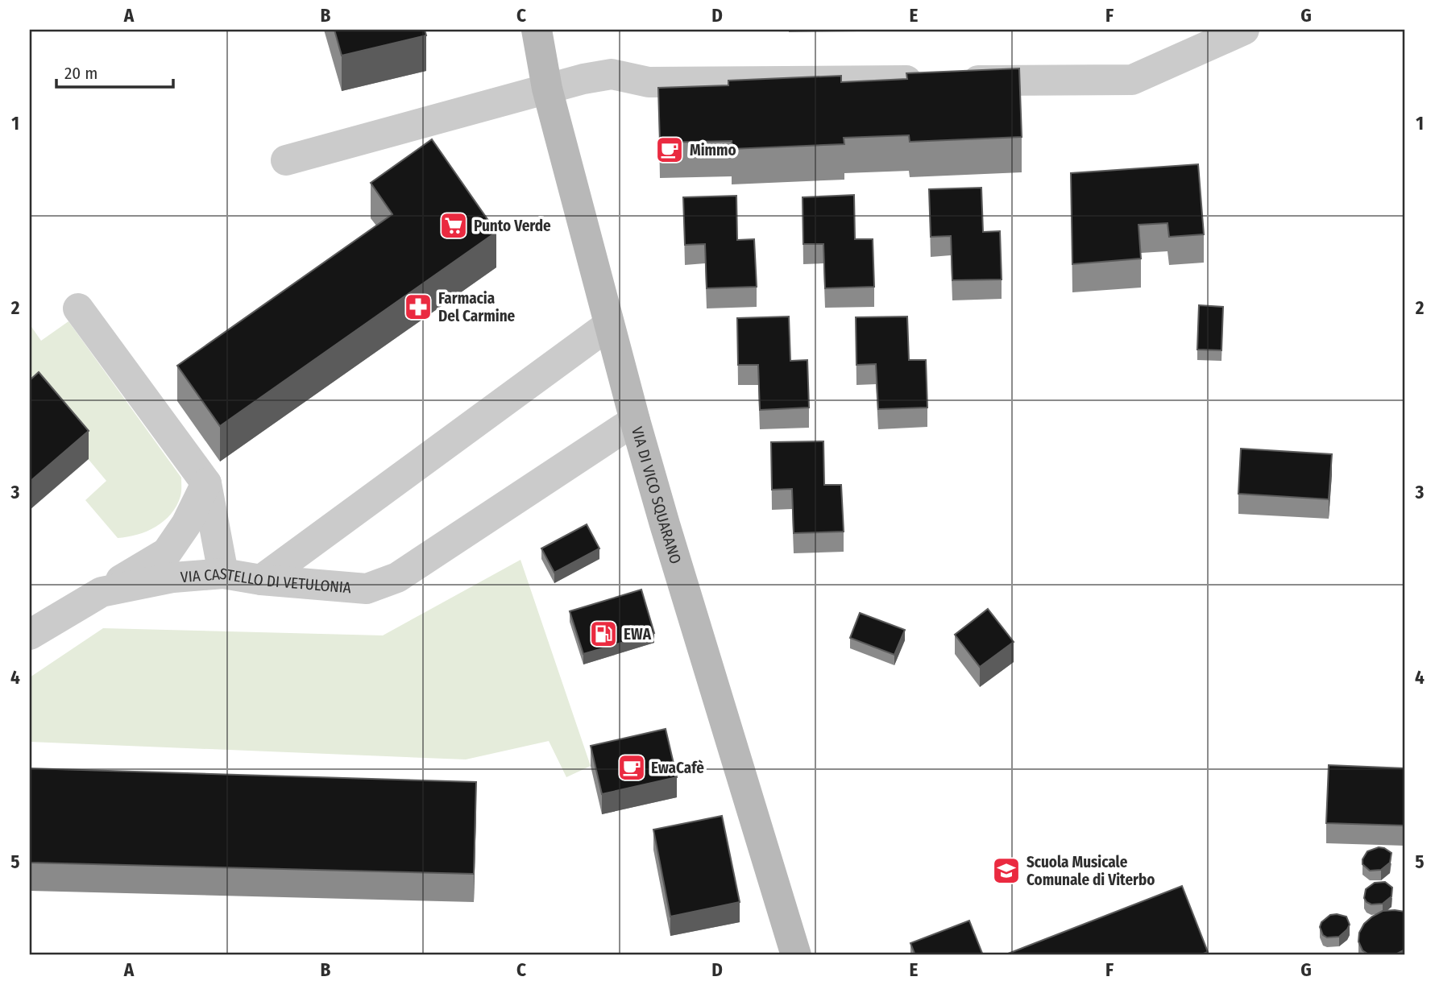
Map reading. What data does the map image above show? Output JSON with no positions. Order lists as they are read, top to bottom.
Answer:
{
  "streets": {
    "main road": ["VIA DI VICO SQUARANO"],
    "street": ["VIA CASTELLO DI VETULONIA"]
  },
  "crossings": [
    ["VIA DI VICO SQUARANO", "VIA CASTELLO DI VETULONIA"]
  ],
  "places": {
    "cafe": ["Mimmo", "EwaCafè"],
    "supermarket": ["Punto Verde"],
    "pharmacy": ["Farmacia Del Carmine"],
    "fuel station": ["EWA"],
    "school or university": ["Scuola Musicale Comunale di Viterbo"]
  },
  "scale_bar": "20 m",
  "grid": {
    "columns": [
      "A",
      "B",
      "C",
      "D",
      "E",
      "F",
      "G"
    ],
    "rows": [
      "1",
      "2",
      "3",
      "4",
      "5"
    ]
  }
}
